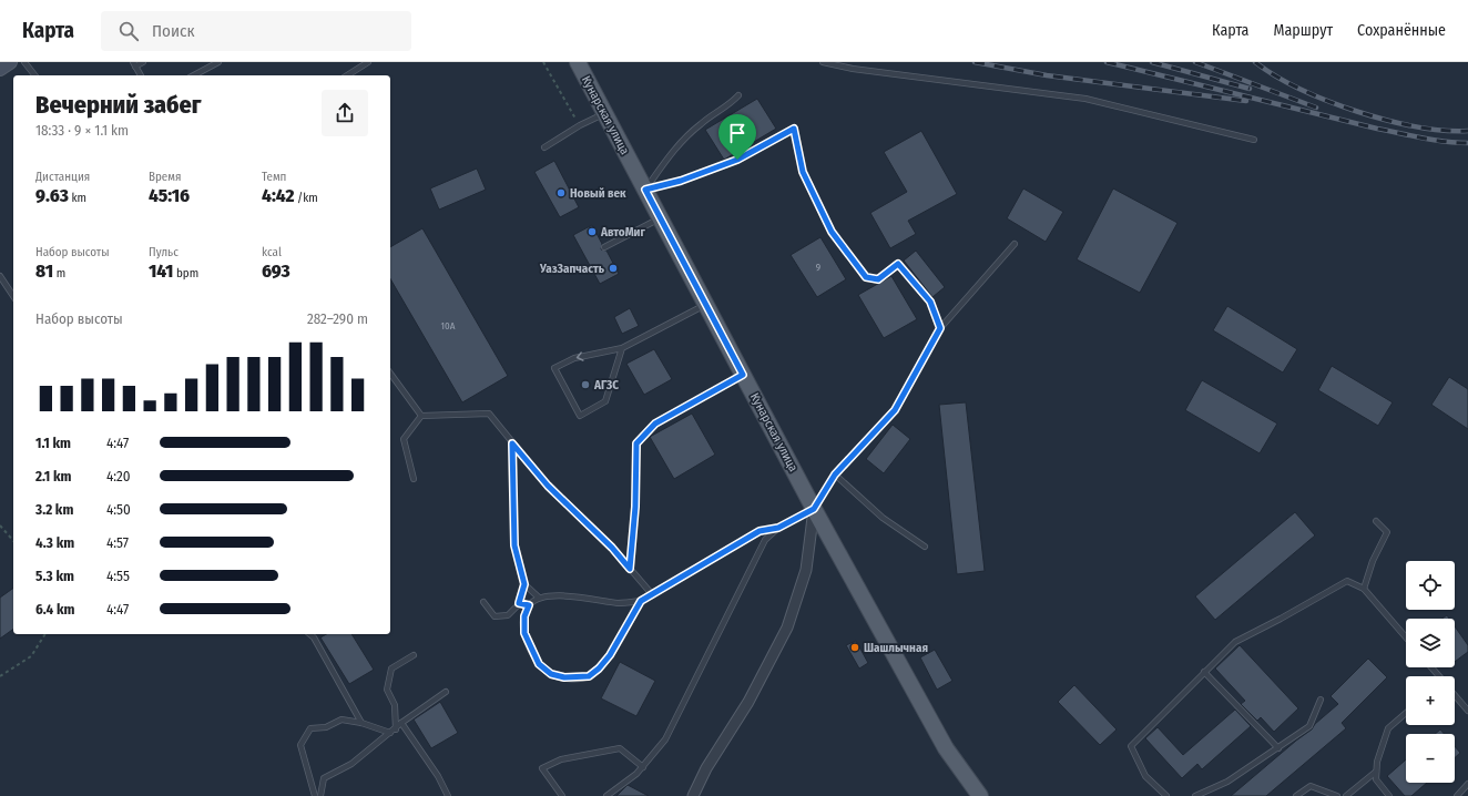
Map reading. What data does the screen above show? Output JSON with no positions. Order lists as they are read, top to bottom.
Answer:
{
  "streets": {
    "main road": ["Кунарская улица"]
  },
  "places": [
    "Новый век",
    "АвтоМиг",
    "УазЗапчасть",
    "АГЗС",
    "Шашлычная"
  ],
  "house_numbers": ["9", "10А"],
  "page": {
    "header": "Карта",
    "search": "Поиск",
    "nav": ["Карта", "Маршрут", "Сохранённые"],
    "heading": ["Вечерний забег", "18:33 · 9 × 1.1 km"],
    "stats": [
      ["Дистанция", "9.63 km"],
      ["Время", "45:16"],
      ["Темп", "4:42 /km"],
      ["Набор высоты", "81 m"],
      ["Пульс", "141 bpm"],
      ["kcal", "693"]
    ],
    "chart": ["Набор высоты", "282–290 m"],
    "list": [
      {
        "name": "1.1 km",
        "note": "4:47"
      },
      {
        "name": "2.1 km",
        "note": "4:20"
      },
      {
        "name": "3.2 km",
        "note": "4:50"
      },
      {
        "name": "4.3 km",
        "note": "4:57"
      },
      {
        "name": "5.3 km",
        "note": "4:55"
      },
      {
        "name": "6.4 km",
        "note": "4:47"
      }
    ],
    "map_buttons": ["+", "−"]
  }
}
